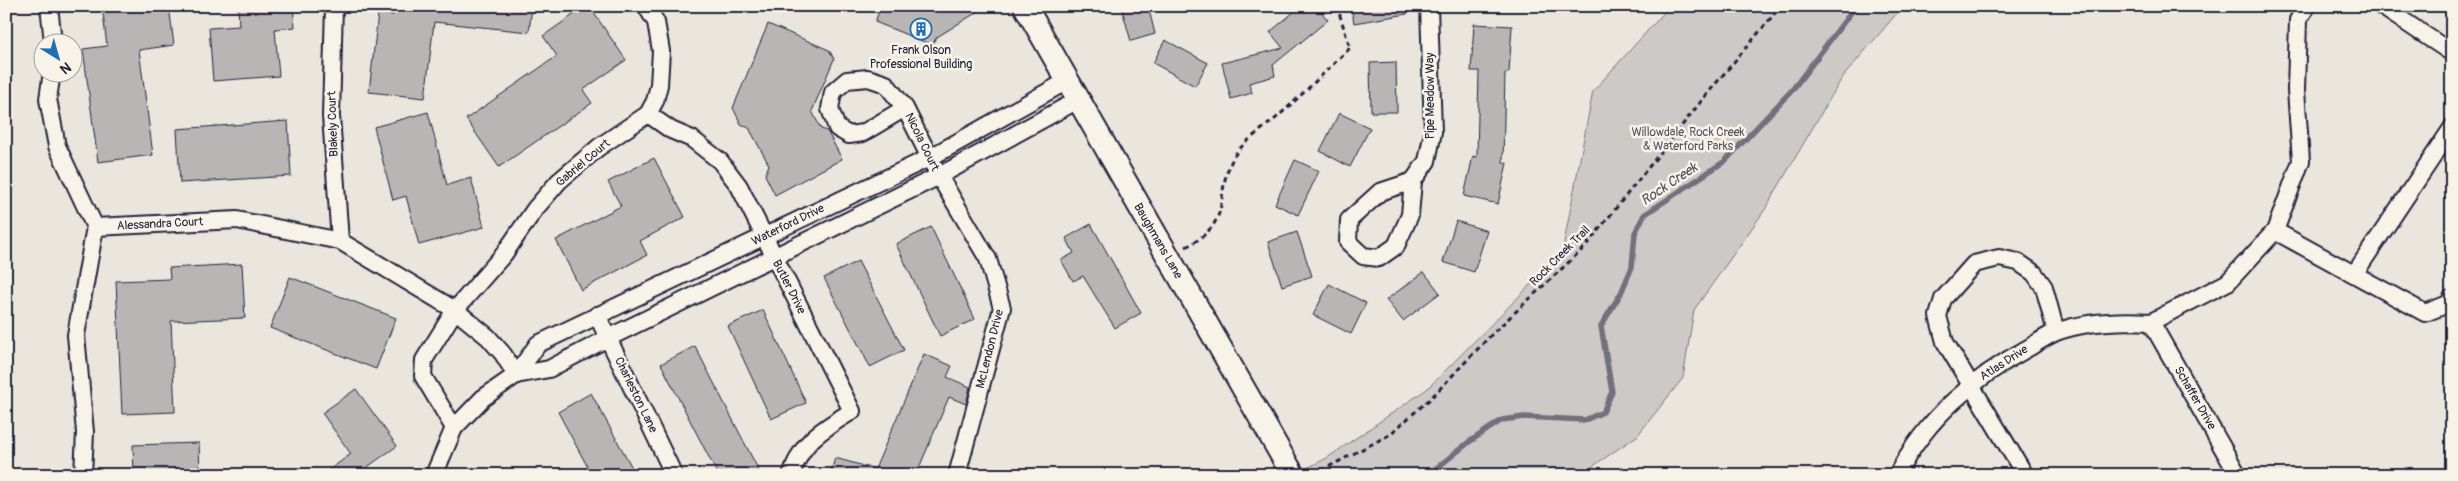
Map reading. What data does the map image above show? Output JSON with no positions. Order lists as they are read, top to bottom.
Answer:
{
  "streets": {
    "main road": ["Baughmans Lane"],
    "street": [
      "Pipe Meadow Way",
      "Blakely Court",
      "Nicola Court",
      "Gabriel Court",
      "Alessandra Court",
      "Waterford Drive",
      "Butler Drive",
      "McLendon Drive",
      "Atlas Drive",
      "Charleston Lane",
      "Schaffer Drive"
    ],
    "path": ["Rock Creek Trail"]
  },
  "crossings": [
    ["Blakely Court", "Alessandra Court"],
    ["Nicola Court", "Waterford Drive"],
    ["Nicola Court", "McLendon Drive"],
    ["Gabriel Court", "Alessandra Court"],
    ["Gabriel Court", "Butler Drive"],
    ["Alessandra Court", "Waterford Drive"],
    ["Waterford Drive", "Baughmans Lane"],
    ["Waterford Drive", "Butler Drive"],
    ["Waterford Drive", "McLendon Drive"],
    ["Waterford Drive", "Charleston Lane"],
    ["Atlas Drive", "Schaffer Drive"]
  ],
  "water": ["Rock Creek"],
  "parks": ["Willowdale, Rock Creek & Waterford Parks"],
  "places": {
    "building": ["Frank Olson Professional Building"]
  },
  "north": "bottom right"
}
